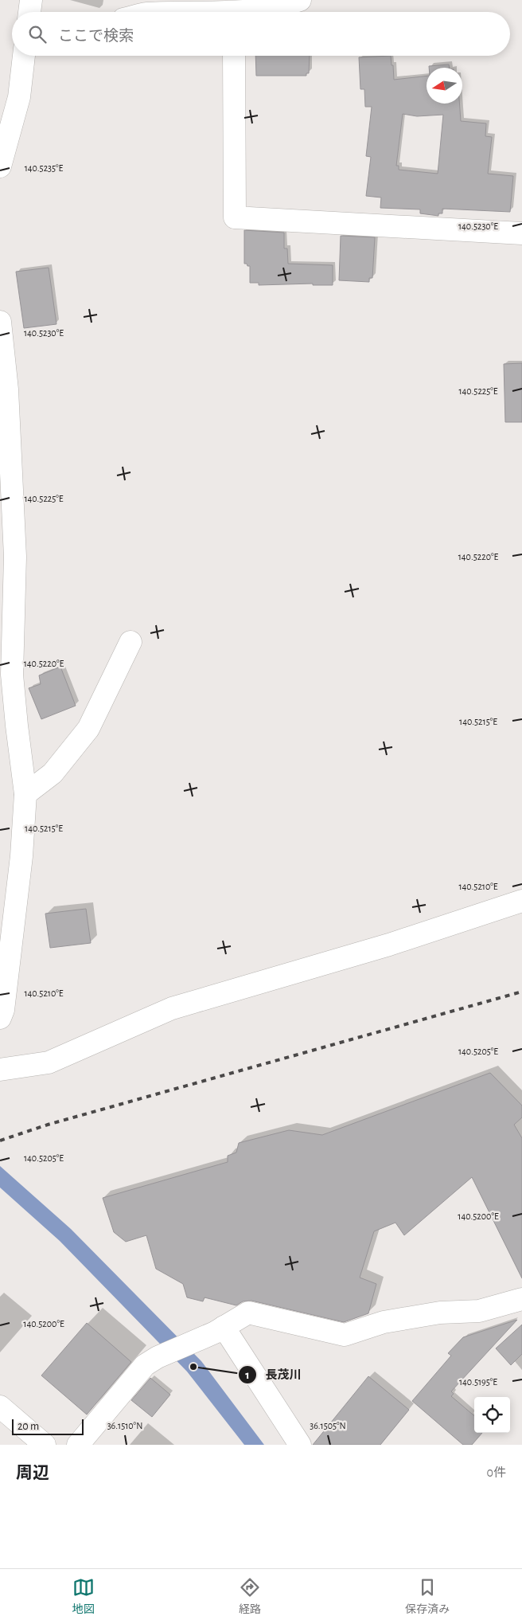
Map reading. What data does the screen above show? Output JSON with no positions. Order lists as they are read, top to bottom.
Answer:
{
  "places": ["長茂川"],
  "scale_bar": "20 m",
  "north": "left",
  "page": {
    "search": "ここで検索",
    "scale": "20 m",
    "heading": ["周辺", "0件"],
    "nav": ["地図", "経路", "保存済み"]
  },
  "coordinates": [
    "140.5235°E",
    "140.5230°E",
    "140.5225°E",
    "140.5220°E",
    "140.5215°E",
    "140.5210°E",
    "140.5205°E",
    "140.5200°E",
    "140.5195°E",
    "36.1510°N",
    "36.1505°N"
  ]
}
